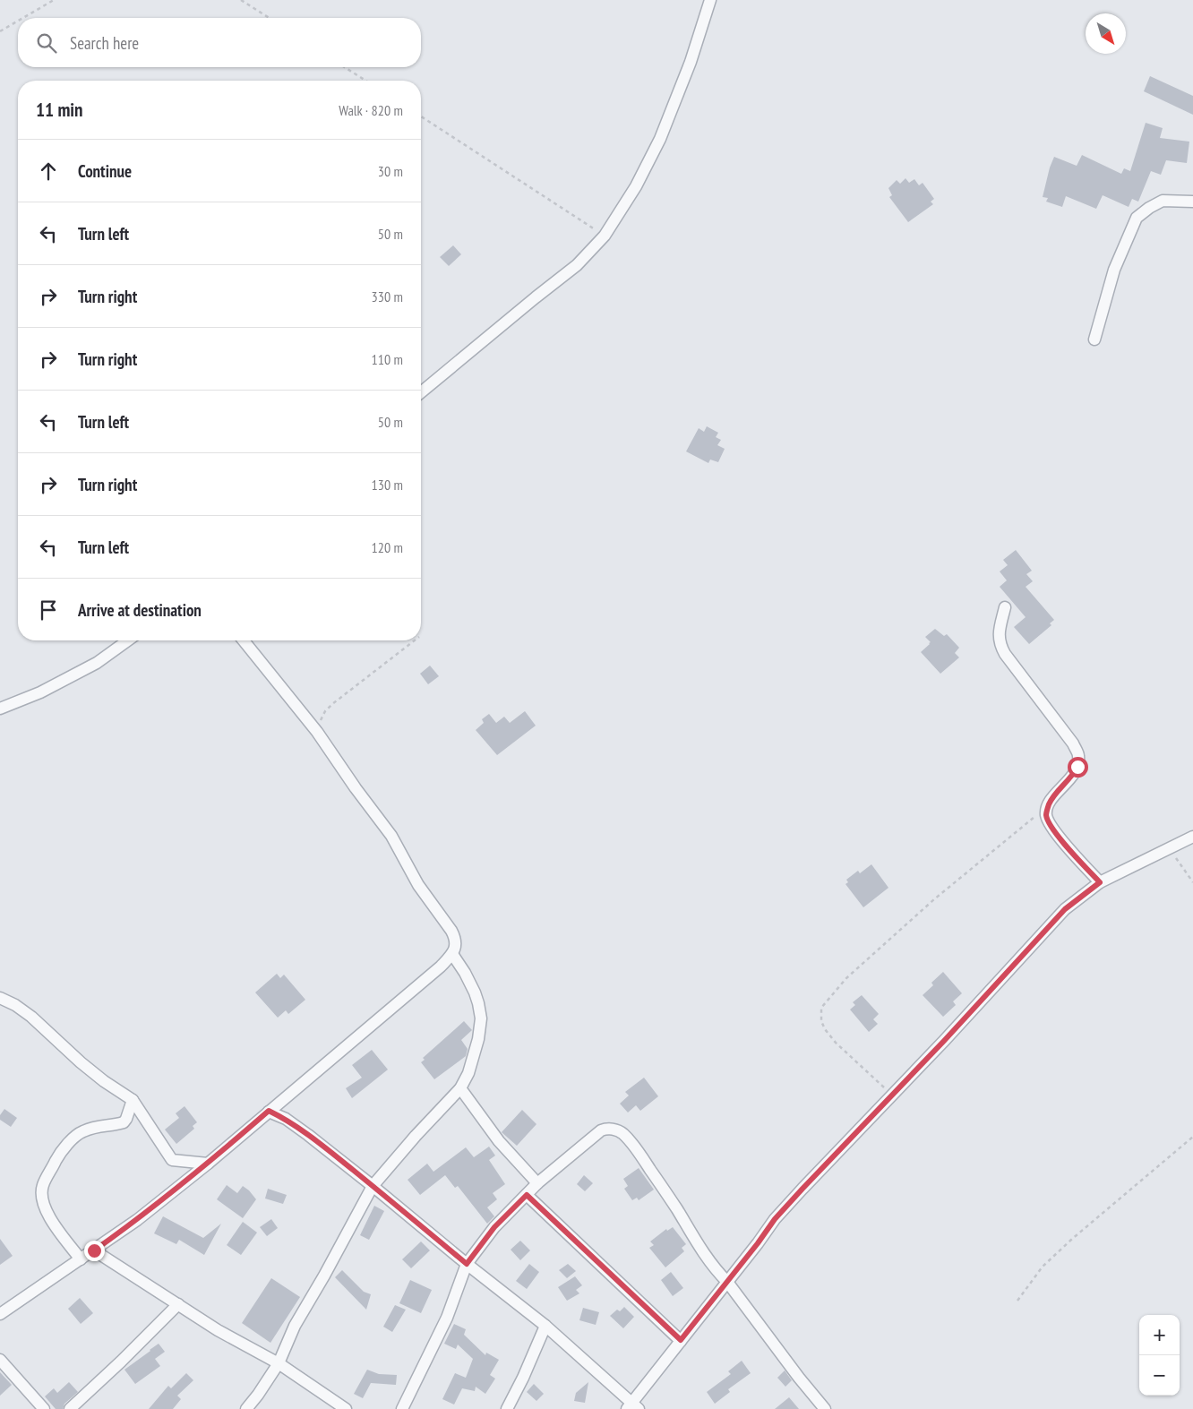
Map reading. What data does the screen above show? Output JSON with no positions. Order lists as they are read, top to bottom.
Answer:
{
  "north": "bottom right",
  "page": {
    "search": "Search here",
    "heading": ["11 min", "Walk · 820 m"],
    "list": [
      ["Continue", "30 m"],
      ["Turn left", "50 m"],
      ["Turn right", "330 m"],
      ["Turn right", "110 m"],
      ["Turn left", "50 m"],
      ["Turn right", "130 m"],
      ["Turn left", "120 m"],
      "Arrive at destination"
    ],
    "map_buttons": ["+", "−"]
  }
}
